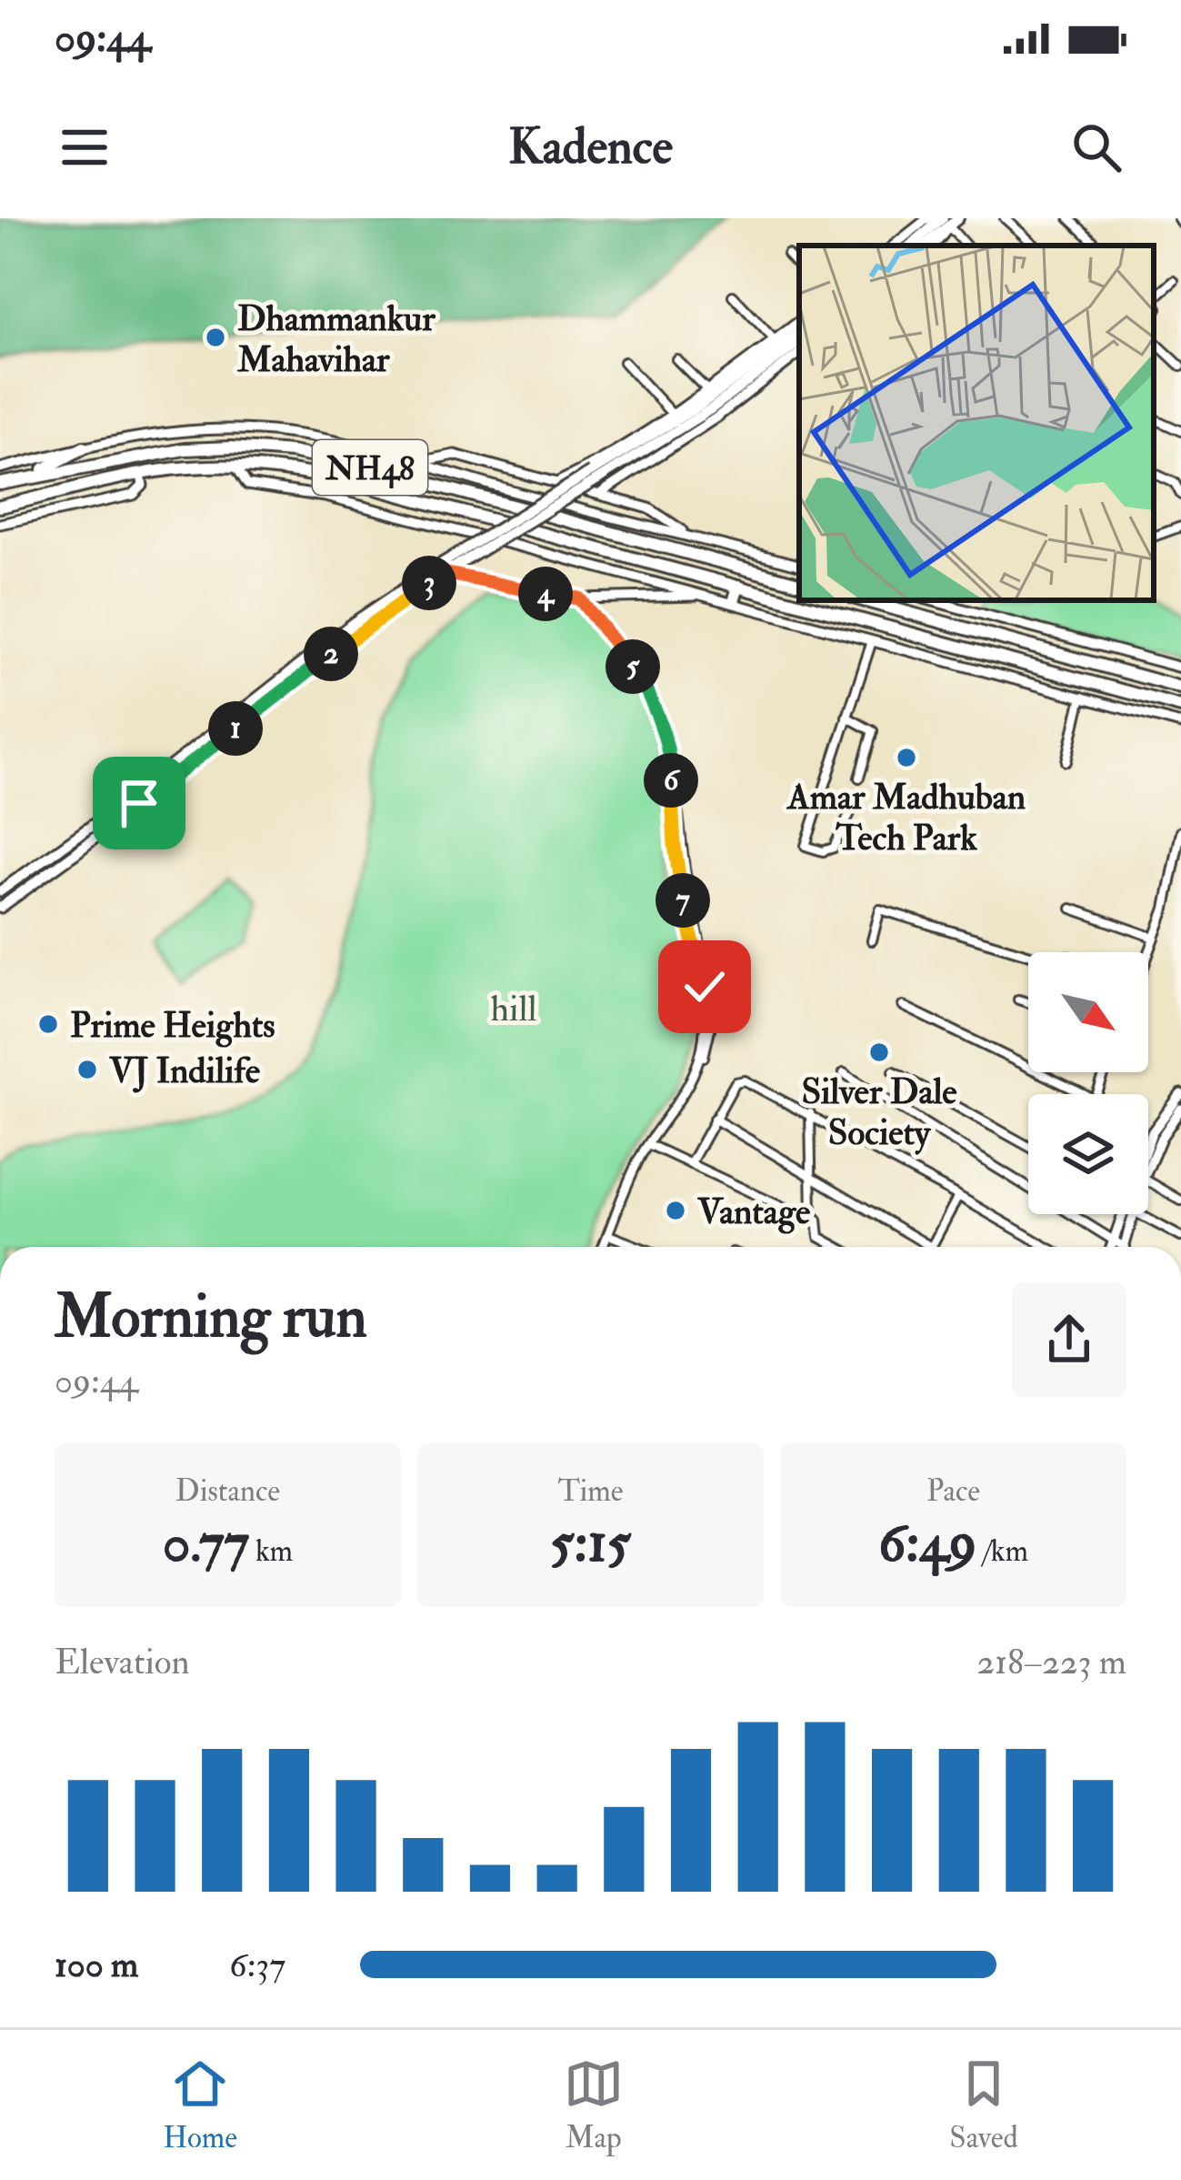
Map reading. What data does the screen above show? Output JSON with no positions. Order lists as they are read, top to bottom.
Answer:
{
  "streets": {
    "highway": ["NH48"]
  },
  "parks": ["hill"],
  "places": [
    "Dhammankur Mahavihar",
    "Amar Madhuban Tech Park",
    "Prime Heights",
    "Silver Dale Society",
    "VJ Indilife",
    "Vantage"
  ],
  "north": "bottom right",
  "page": {
    "status": "09:44",
    "header": "Kadence",
    "pins": [
      "3",
      "4",
      "2",
      "5",
      "1",
      "6",
      "7"
    ],
    "heading": ["Morning run", "09:44"],
    "stats": [
      ["Distance", "0.77 km"],
      ["Time", "5:15"],
      ["Pace", "6:49 /km"]
    ],
    "chart": ["Elevation", "218–223 m"],
    "list": [
      {
        "name": "100 m",
        "note": "6:37"
      }
    ],
    "tabs": ["Home", "Map", "Saved"]
  }
}
